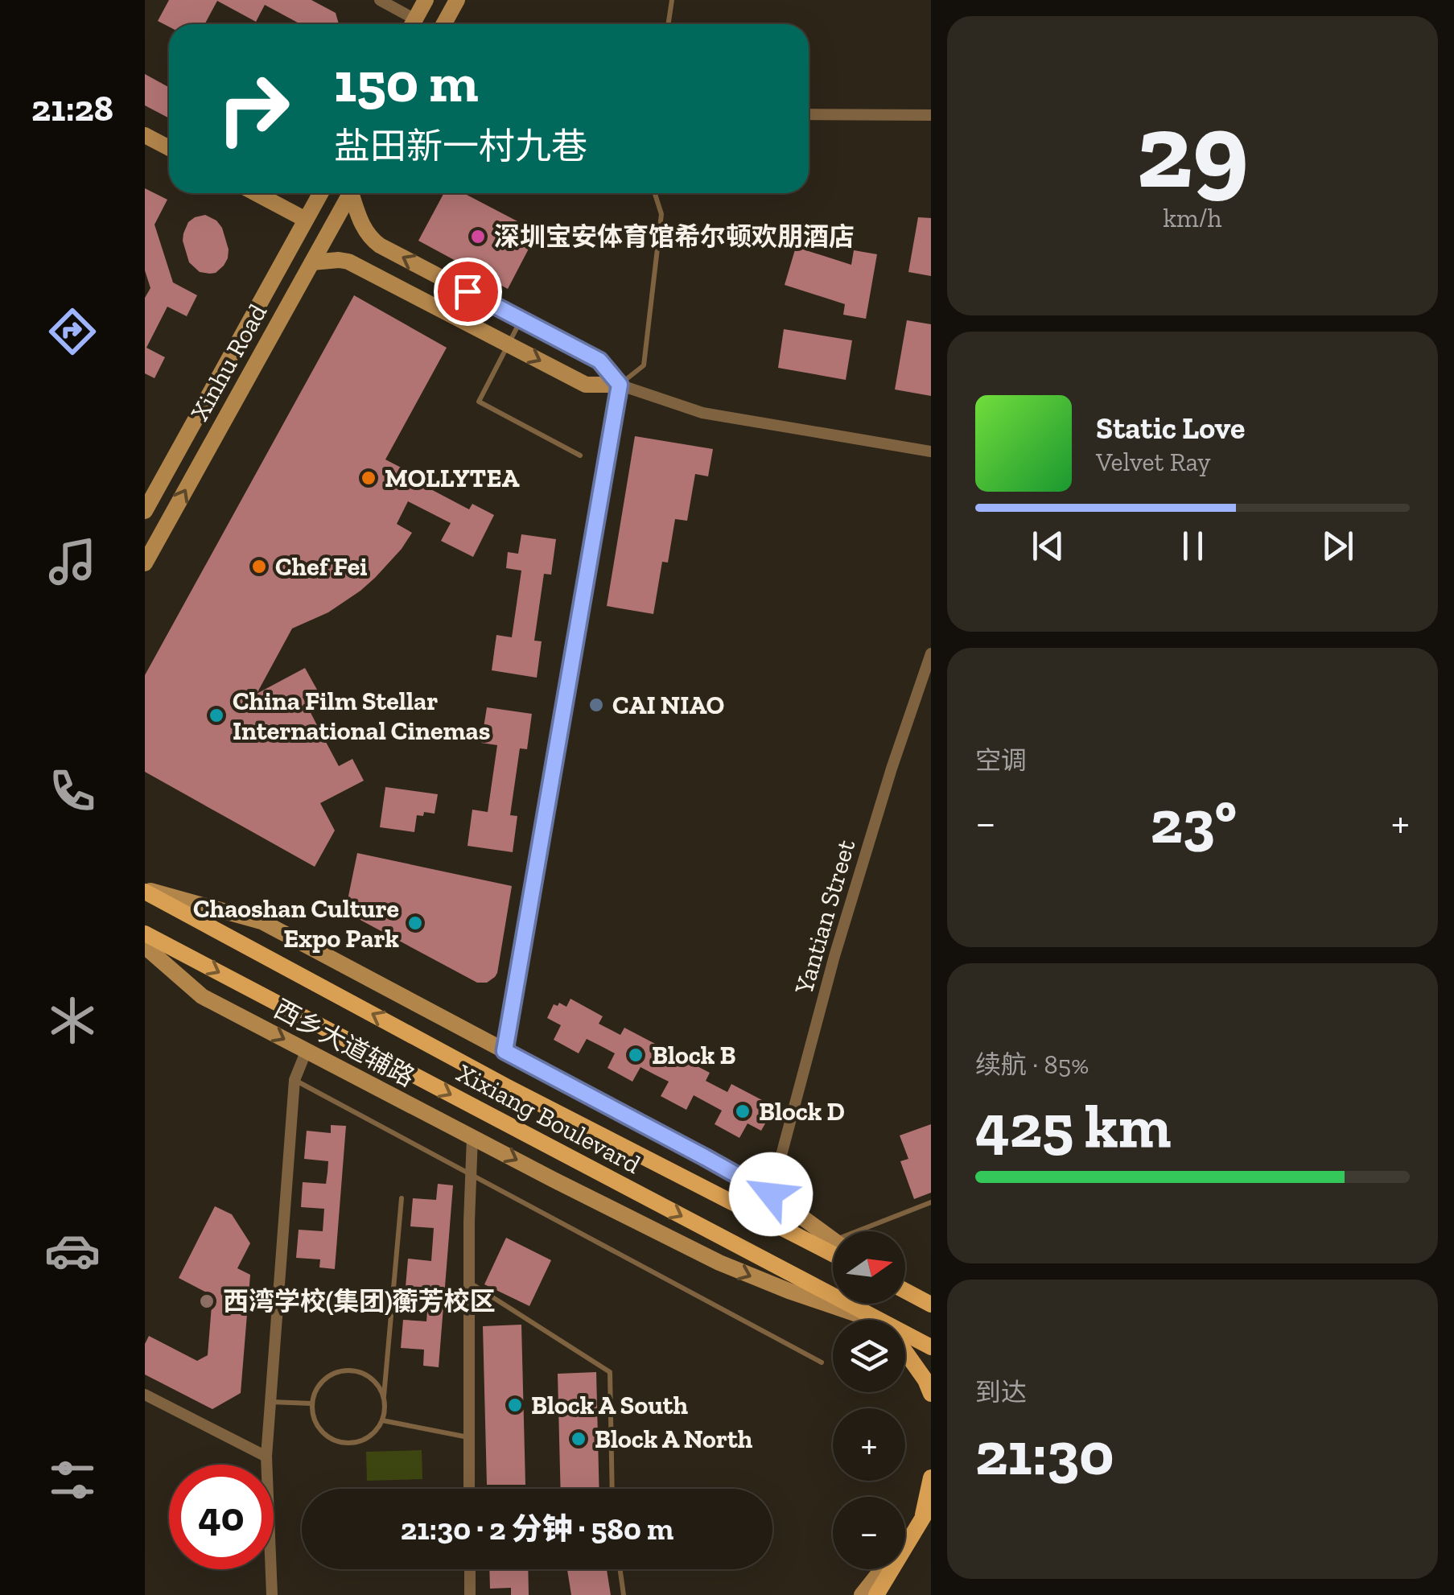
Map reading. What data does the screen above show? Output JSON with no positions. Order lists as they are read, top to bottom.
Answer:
{
  "streets": {
    "main road": ["Xixiang Boulevard"],
    "street": ["Xinhu Road", "Yantian Street", "西乡大道辅路"]
  },
  "places": [
    "深圳宝安体育馆希尔顿欢朋酒店",
    "MOLLYTEA",
    "Chef Fei",
    "CAI NIAO",
    "China Film Stellar International Cinemas",
    "Chaoshan Culture Expo Park",
    "Block B",
    "Block D",
    "西湾学校(集团)蘅芳校区",
    "Block A South",
    "Block A North"
  ],
  "north": "right",
  "page": {
    "tabs": "21:28",
    "tile": [
      ["29", "km/h"],
      "空调",
      ["续航 · 85%", "425 km"],
      ["到达", "21:30"]
    ],
    "turn": ["150 m", "盐田新一村九巷"],
    "song": ["Static Love", "Velvet Ray"],
    "heat": ["−", "23°", "+"],
    "map_buttons": ["+", "−"],
    "limit": "40",
    "trip": "21:30 · 2 分钟 · 580 m"
  }
}
